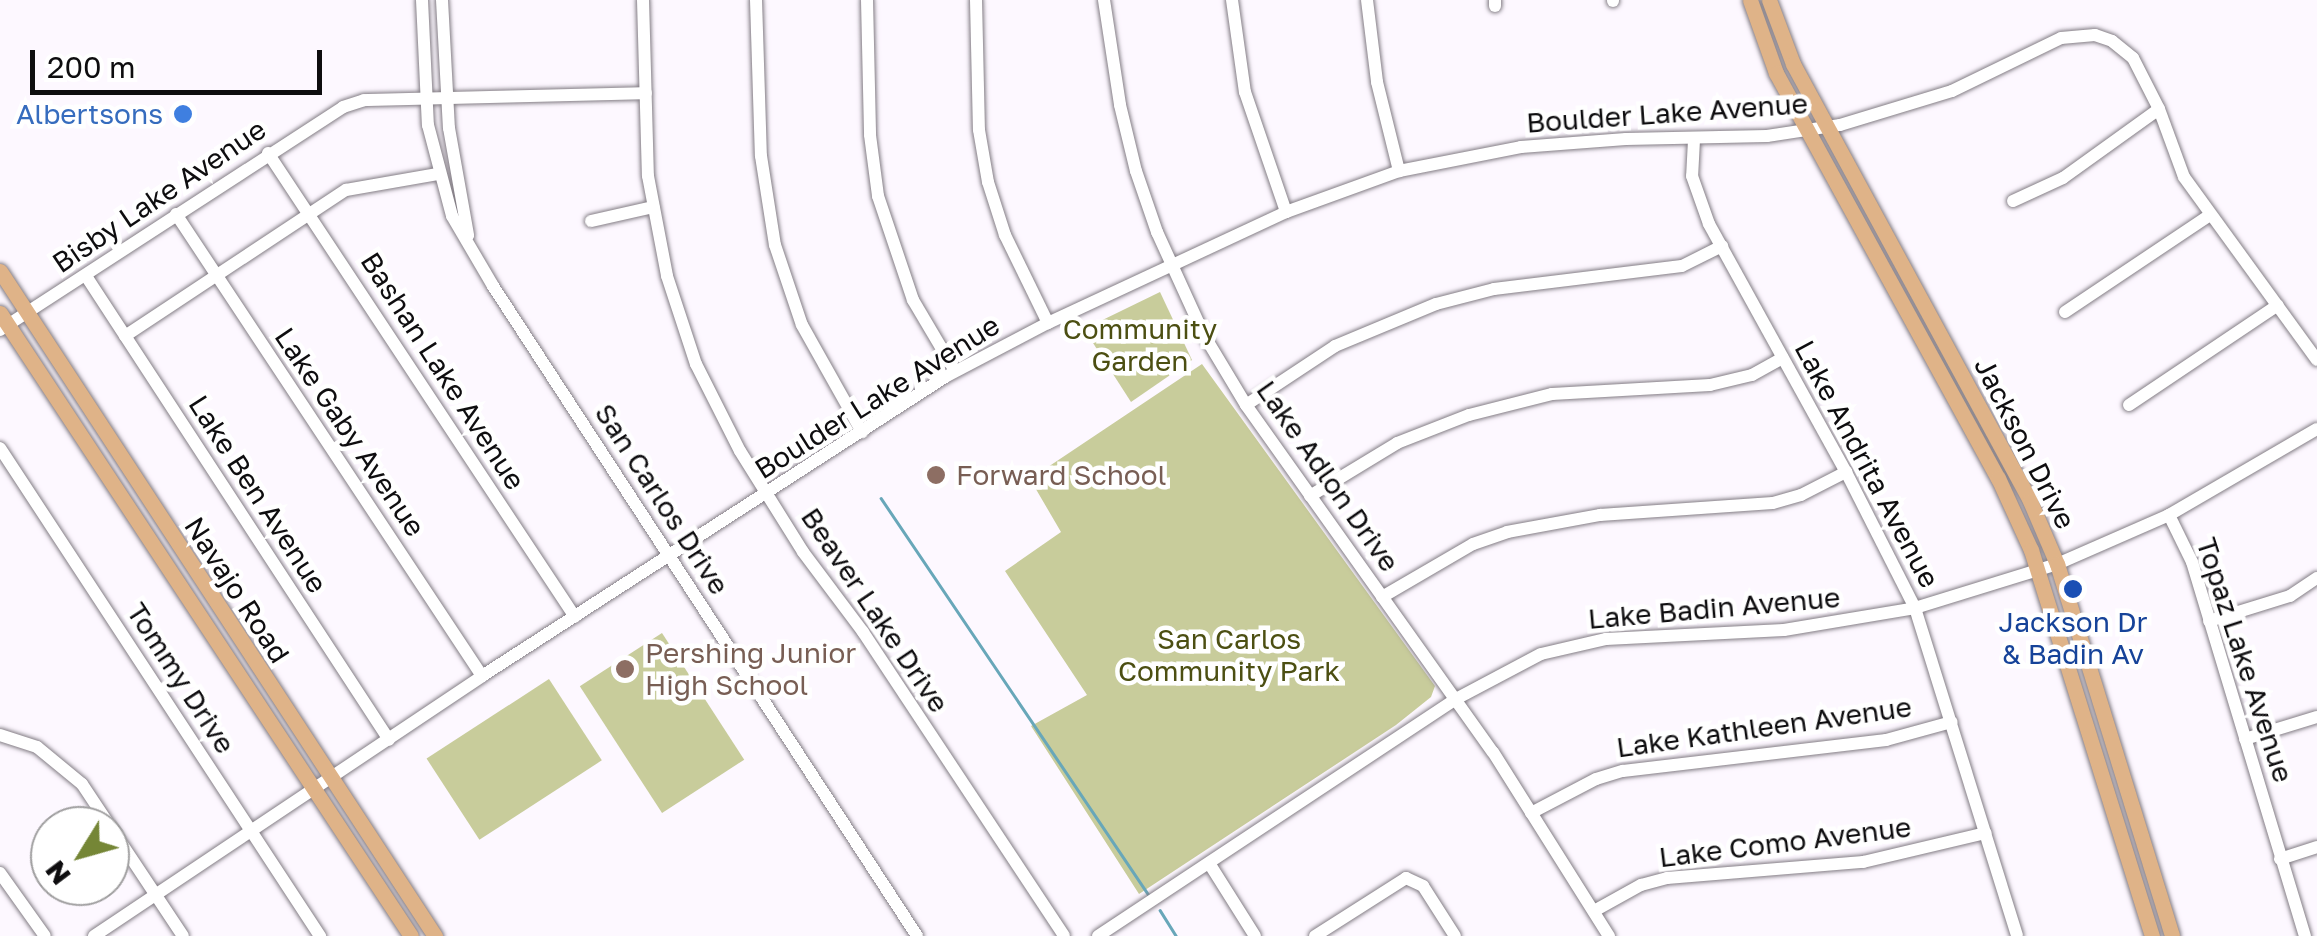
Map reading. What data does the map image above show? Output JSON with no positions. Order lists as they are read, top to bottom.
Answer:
{
  "streets": {
    "main road": ["Jackson Drive", "Navajo Road"],
    "street": [
      "Boulder Lake Avenue",
      "Bisby Lake Avenue",
      "Bashan Lake Avenue",
      "Lake Gaby Avenue",
      "Lake Andrita Avenue",
      "Lake Adlon Drive",
      "Lake Ben Avenue",
      "San Carlos Drive",
      "Lake Badin Avenue",
      "Beaver Lake Drive",
      "Topaz Lake Avenue",
      "Tommy Drive",
      "Lake Kathleen Avenue",
      "Lake Como Avenue"
    ]
  },
  "crossings": [
    ["Boulder Lake Avenue", "Bashan Lake Avenue"],
    ["Boulder Lake Avenue", "Lake Gaby Avenue"],
    ["Boulder Lake Avenue", "Jackson Drive"],
    ["Boulder Lake Avenue", "Lake Andrita Avenue"],
    ["Boulder Lake Avenue", "Lake Adlon Drive"],
    ["Boulder Lake Avenue", "Lake Ben Avenue"],
    ["Boulder Lake Avenue", "San Carlos Drive"],
    ["Boulder Lake Avenue", "Navajo Road"],
    ["Boulder Lake Avenue", "Beaver Lake Drive"],
    ["Boulder Lake Avenue", "Tommy Drive"],
    ["Bisby Lake Avenue", "Bashan Lake Avenue"],
    ["Bisby Lake Avenue", "Lake Gaby Avenue"],
    ["Bisby Lake Avenue", "Lake Ben Avenue"],
    ["Bisby Lake Avenue", "San Carlos Drive"],
    ["Bisby Lake Avenue", "Navajo Road"],
    ["Bisby Lake Avenue", "Beaver Lake Drive"],
    ["Jackson Drive", "Lake Badin Avenue"],
    ["Lake Andrita Avenue", "Lake Badin Avenue"],
    ["Lake Andrita Avenue", "Lake Kathleen Avenue"],
    ["Lake Andrita Avenue", "Lake Como Avenue"],
    ["Lake Adlon Drive", "Lake Badin Avenue"],
    ["Lake Adlon Drive", "Lake Kathleen Avenue"],
    ["Lake Adlon Drive", "Lake Como Avenue"],
    ["Lake Badin Avenue", "Topaz Lake Avenue"]
  ],
  "parks": ["Community Garden", "San Carlos Community Park"],
  "places": [
    "Albertsons",
    "Forward School",
    "Jackson Dr & Badin Av",
    "Pershing Junior High School"
  ],
  "scale_bar": "200 m",
  "north": "bottom left"
}
